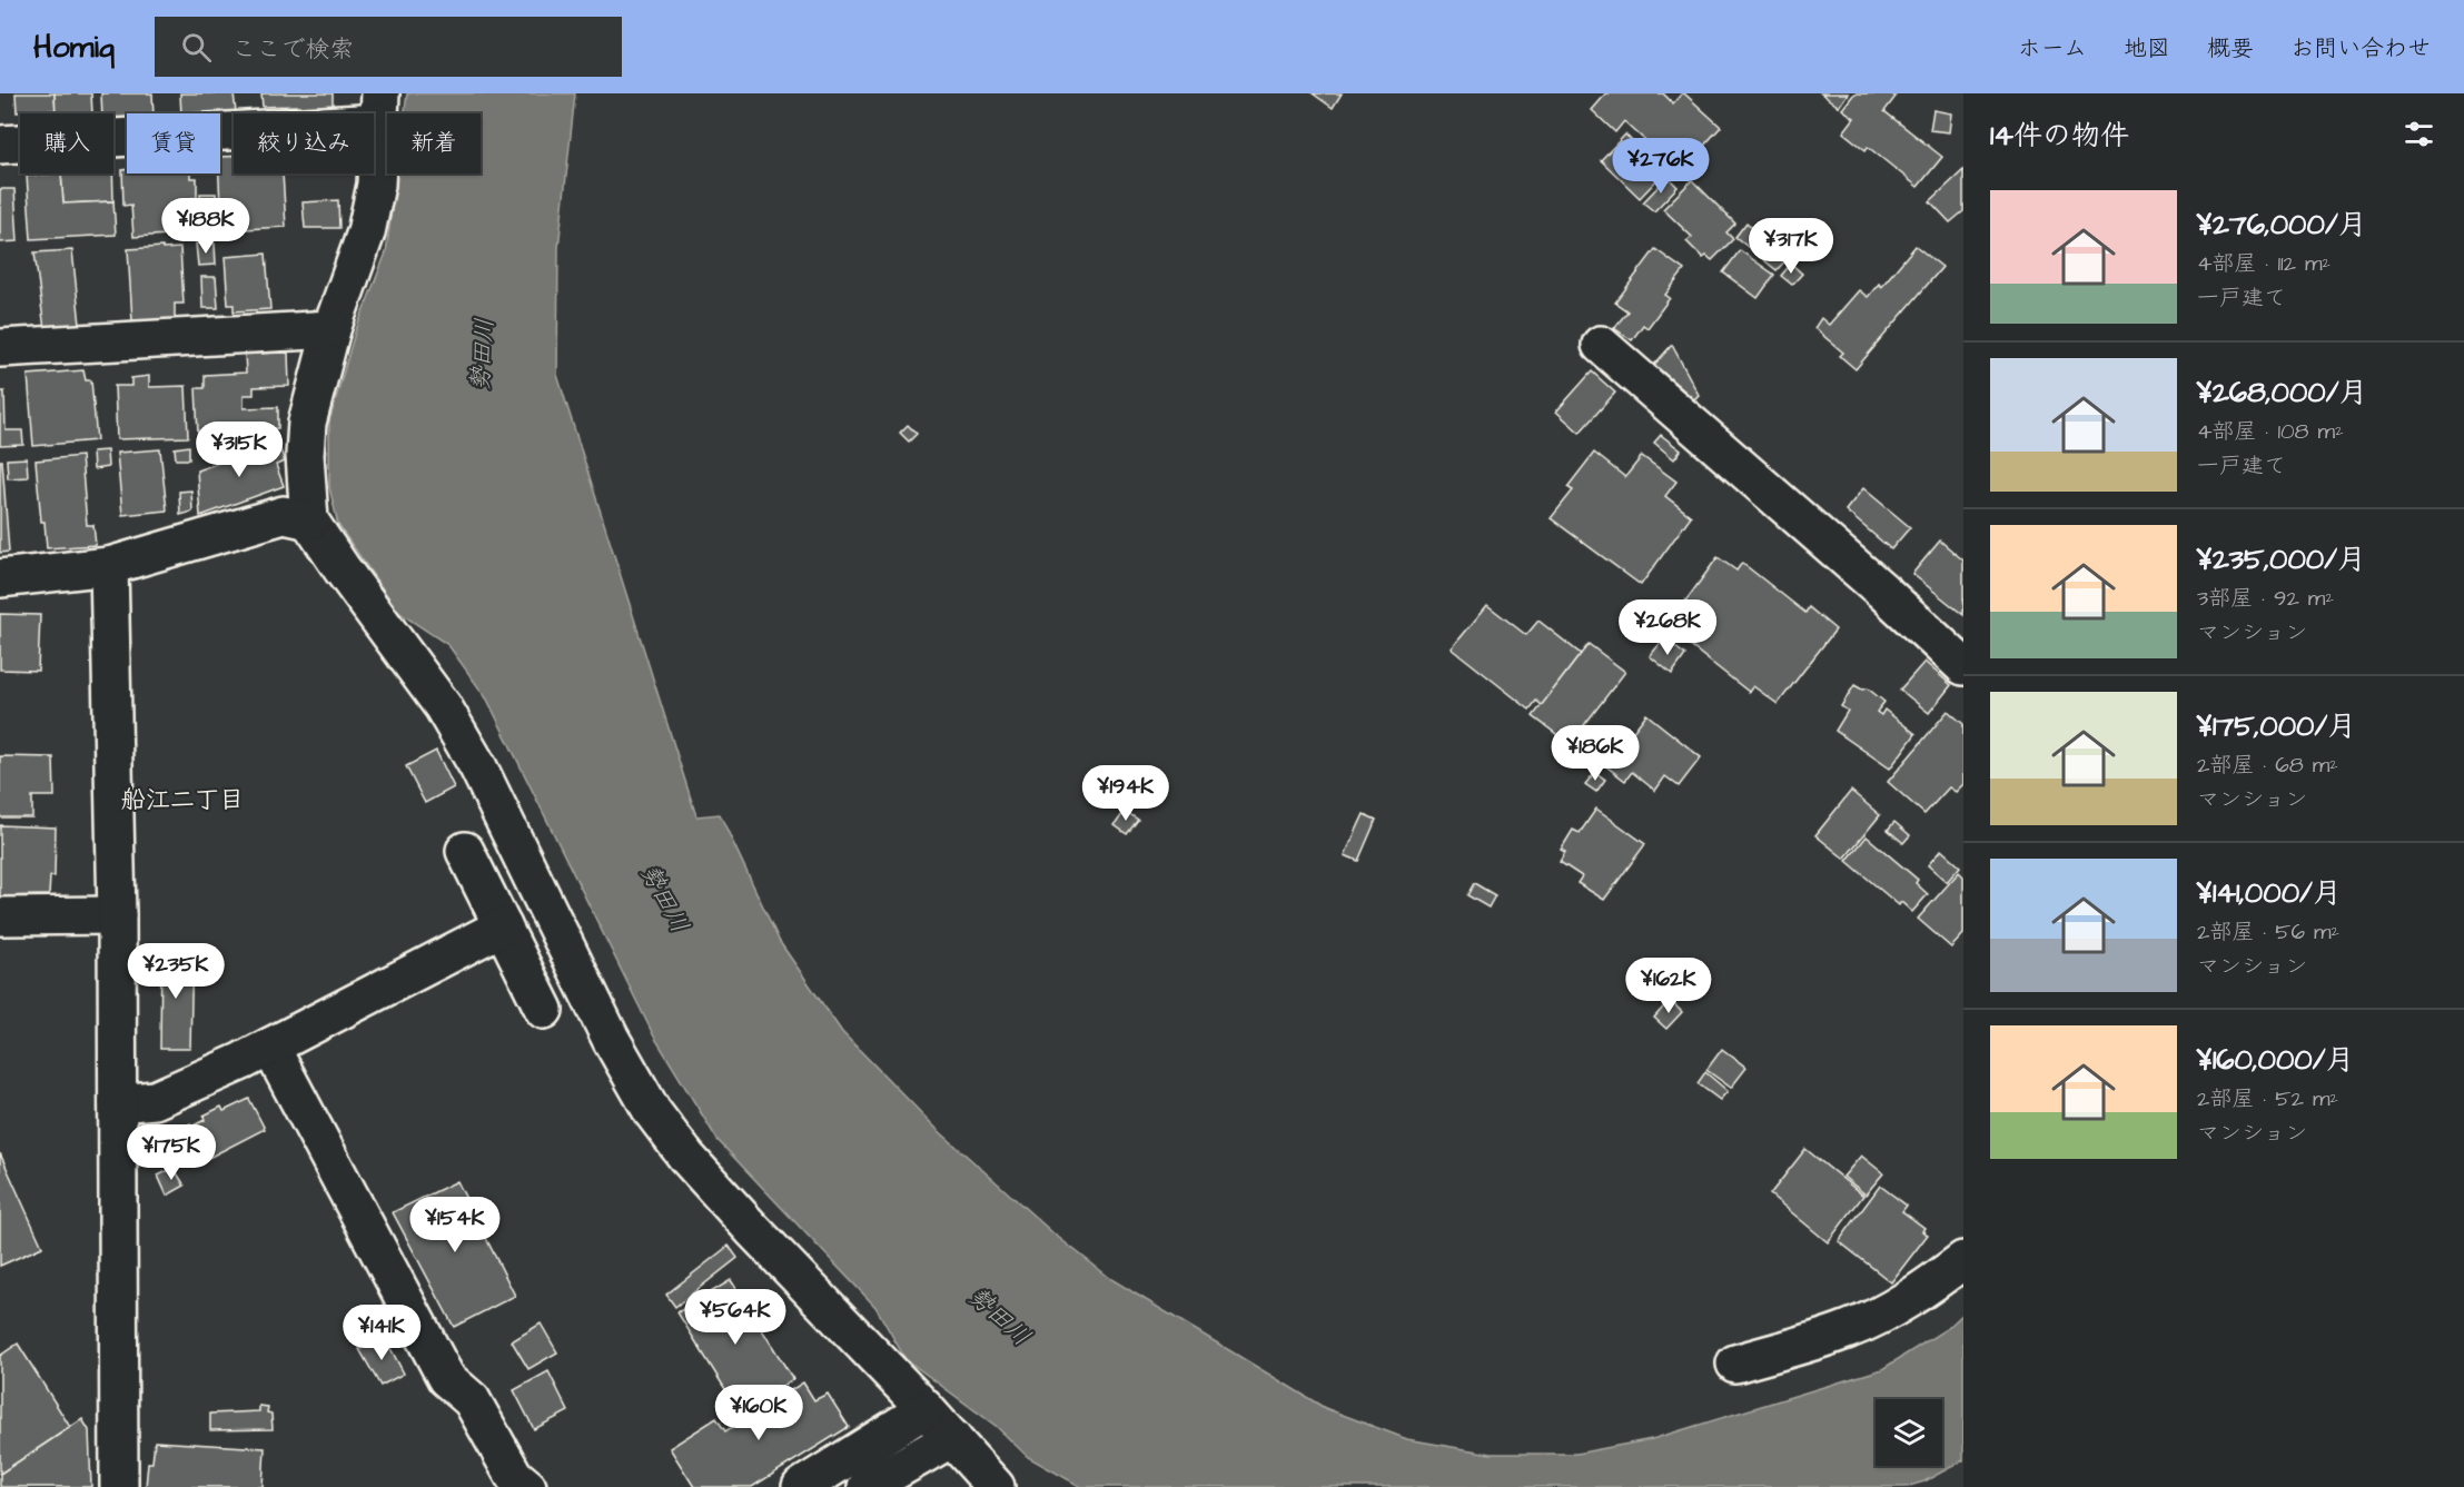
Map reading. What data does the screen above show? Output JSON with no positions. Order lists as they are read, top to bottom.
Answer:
{
  "districts": ["船江二丁目"],
  "water": ["勢田川"],
  "page": {
    "header": "Homiq",
    "search": "ここで検索",
    "nav": [
      "ホーム",
      "地図",
      "概要",
      "お問い合わせ"
    ],
    "heading": "14件の物件",
    "chip": [
      "購入",
      "賃貸",
      "絞り込み",
      "新着"
    ],
    "price": [
      "¥276K",
      "¥188K",
      "¥317K",
      "¥315K",
      "¥268K",
      "¥186K",
      "¥194K",
      "¥235K",
      "¥162K",
      "¥175K",
      "¥154K",
      "¥564K",
      "¥141K",
      "¥160K"
    ],
    "list": [
      {
        "name": "¥276,000/月",
        "note": "4部屋 · 112 m² · 一戸建て"
      },
      {
        "name": "¥268,000/月",
        "note": "4部屋 · 108 m² · 一戸建て"
      },
      {
        "name": "¥235,000/月",
        "note": "3部屋 · 92 m² · マンション"
      },
      {
        "name": "¥175,000/月",
        "note": "2部屋 · 68 m² · マンション"
      },
      {
        "name": "¥141,000/月",
        "note": "2部屋 · 56 m² · マンション"
      },
      {
        "name": "¥160,000/月",
        "note": "2部屋 · 52 m² · マンション"
      }
    ]
  }
}
